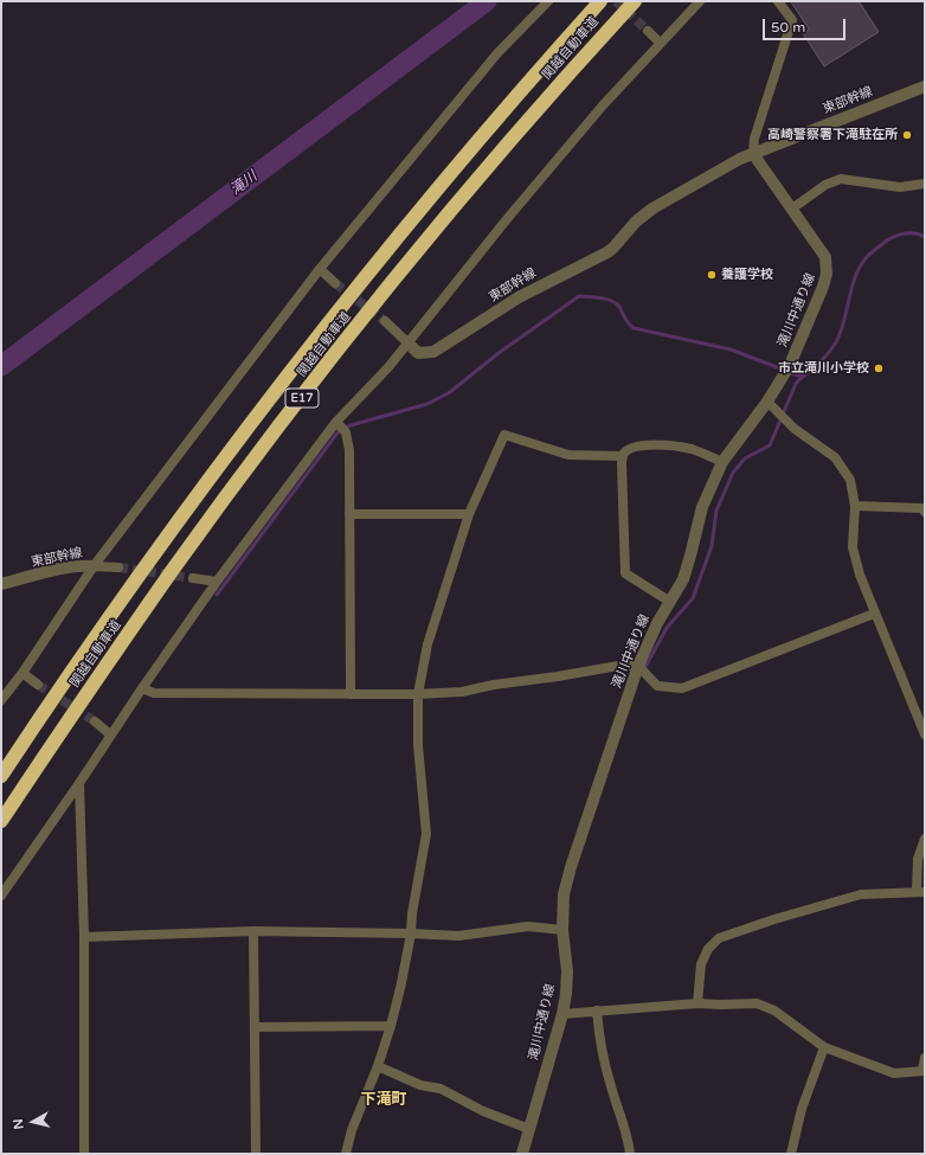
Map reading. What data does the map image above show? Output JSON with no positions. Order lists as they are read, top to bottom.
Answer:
{
  "streets": {
    "highway": ["関越自動車道", "E17"],
    "street": ["東部幹線", "滝川中通り線"]
  },
  "crossings": [
    ["東部幹線", "滝川中通り線"]
  ],
  "districts": ["下滝町"],
  "water": ["滝川"],
  "places": ["高崎警察署下滝駐在所", "養護学校", "市立滝川小学校"],
  "scale_bar": "50 m",
  "north": "left"
}
